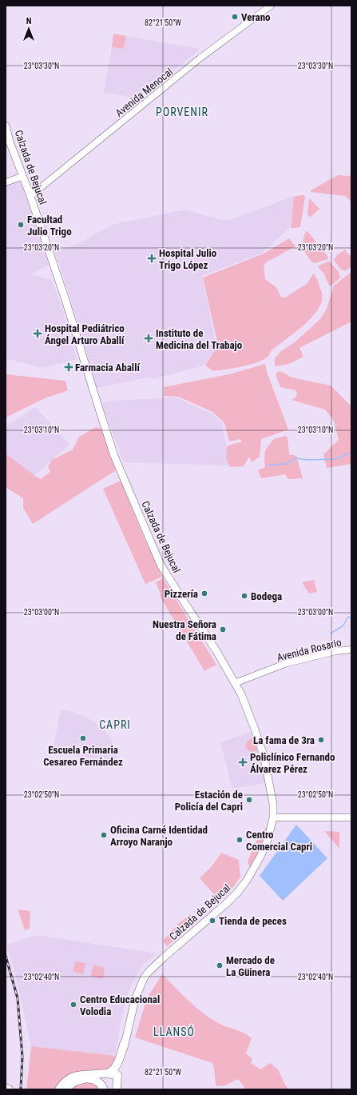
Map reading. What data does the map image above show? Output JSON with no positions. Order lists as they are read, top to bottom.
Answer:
{
  "streets": {
    "main road": ["Calzada de Bejucal"],
    "street": ["Avenida Menocal", "Avenida Rosario"]
  },
  "crossings": [
    ["Avenida Menocal", "Calzada de Bejucal"],
    ["Calzada de Bejucal", "Avenida Rosario"]
  ],
  "districts": ["PORVENIR", "CAPRI", "LLANSÓ"],
  "places": {
    "other": [
      "Verano",
      "Facultad Julio Trigo",
      "Pizzería",
      "Bodega",
      "Nuestra Señora de Fátima",
      "Escuela Primaria Cesareo Fernández",
      "La fama de 3ra",
      "Estación de Policía del Capri",
      "Oficina Carné Identidad Arroyo Naranjo",
      "Centro Comercial Capri",
      "Tienda de peces",
      "Mercado de La Güinera",
      "Centro Educacional Volodia"
    ],
    "health": [
      "Hospital Julio Trigo López",
      "Hospital Pediátrico Ángel Arturo Aballí",
      "Instituto de Medicina del Trabajo",
      "Farmacia Aballí",
      "Policlínico Fernando Álvarez Pérez"
    ]
  },
  "north": "top",
  "coordinates": [
    "82°21'50\"W",
    "23°03'30\"N",
    "23°03'20\"N",
    "23°03'10\"N",
    "23°03'00\"N",
    "23°02'50\"N",
    "23°02'40\"N"
  ]
}
